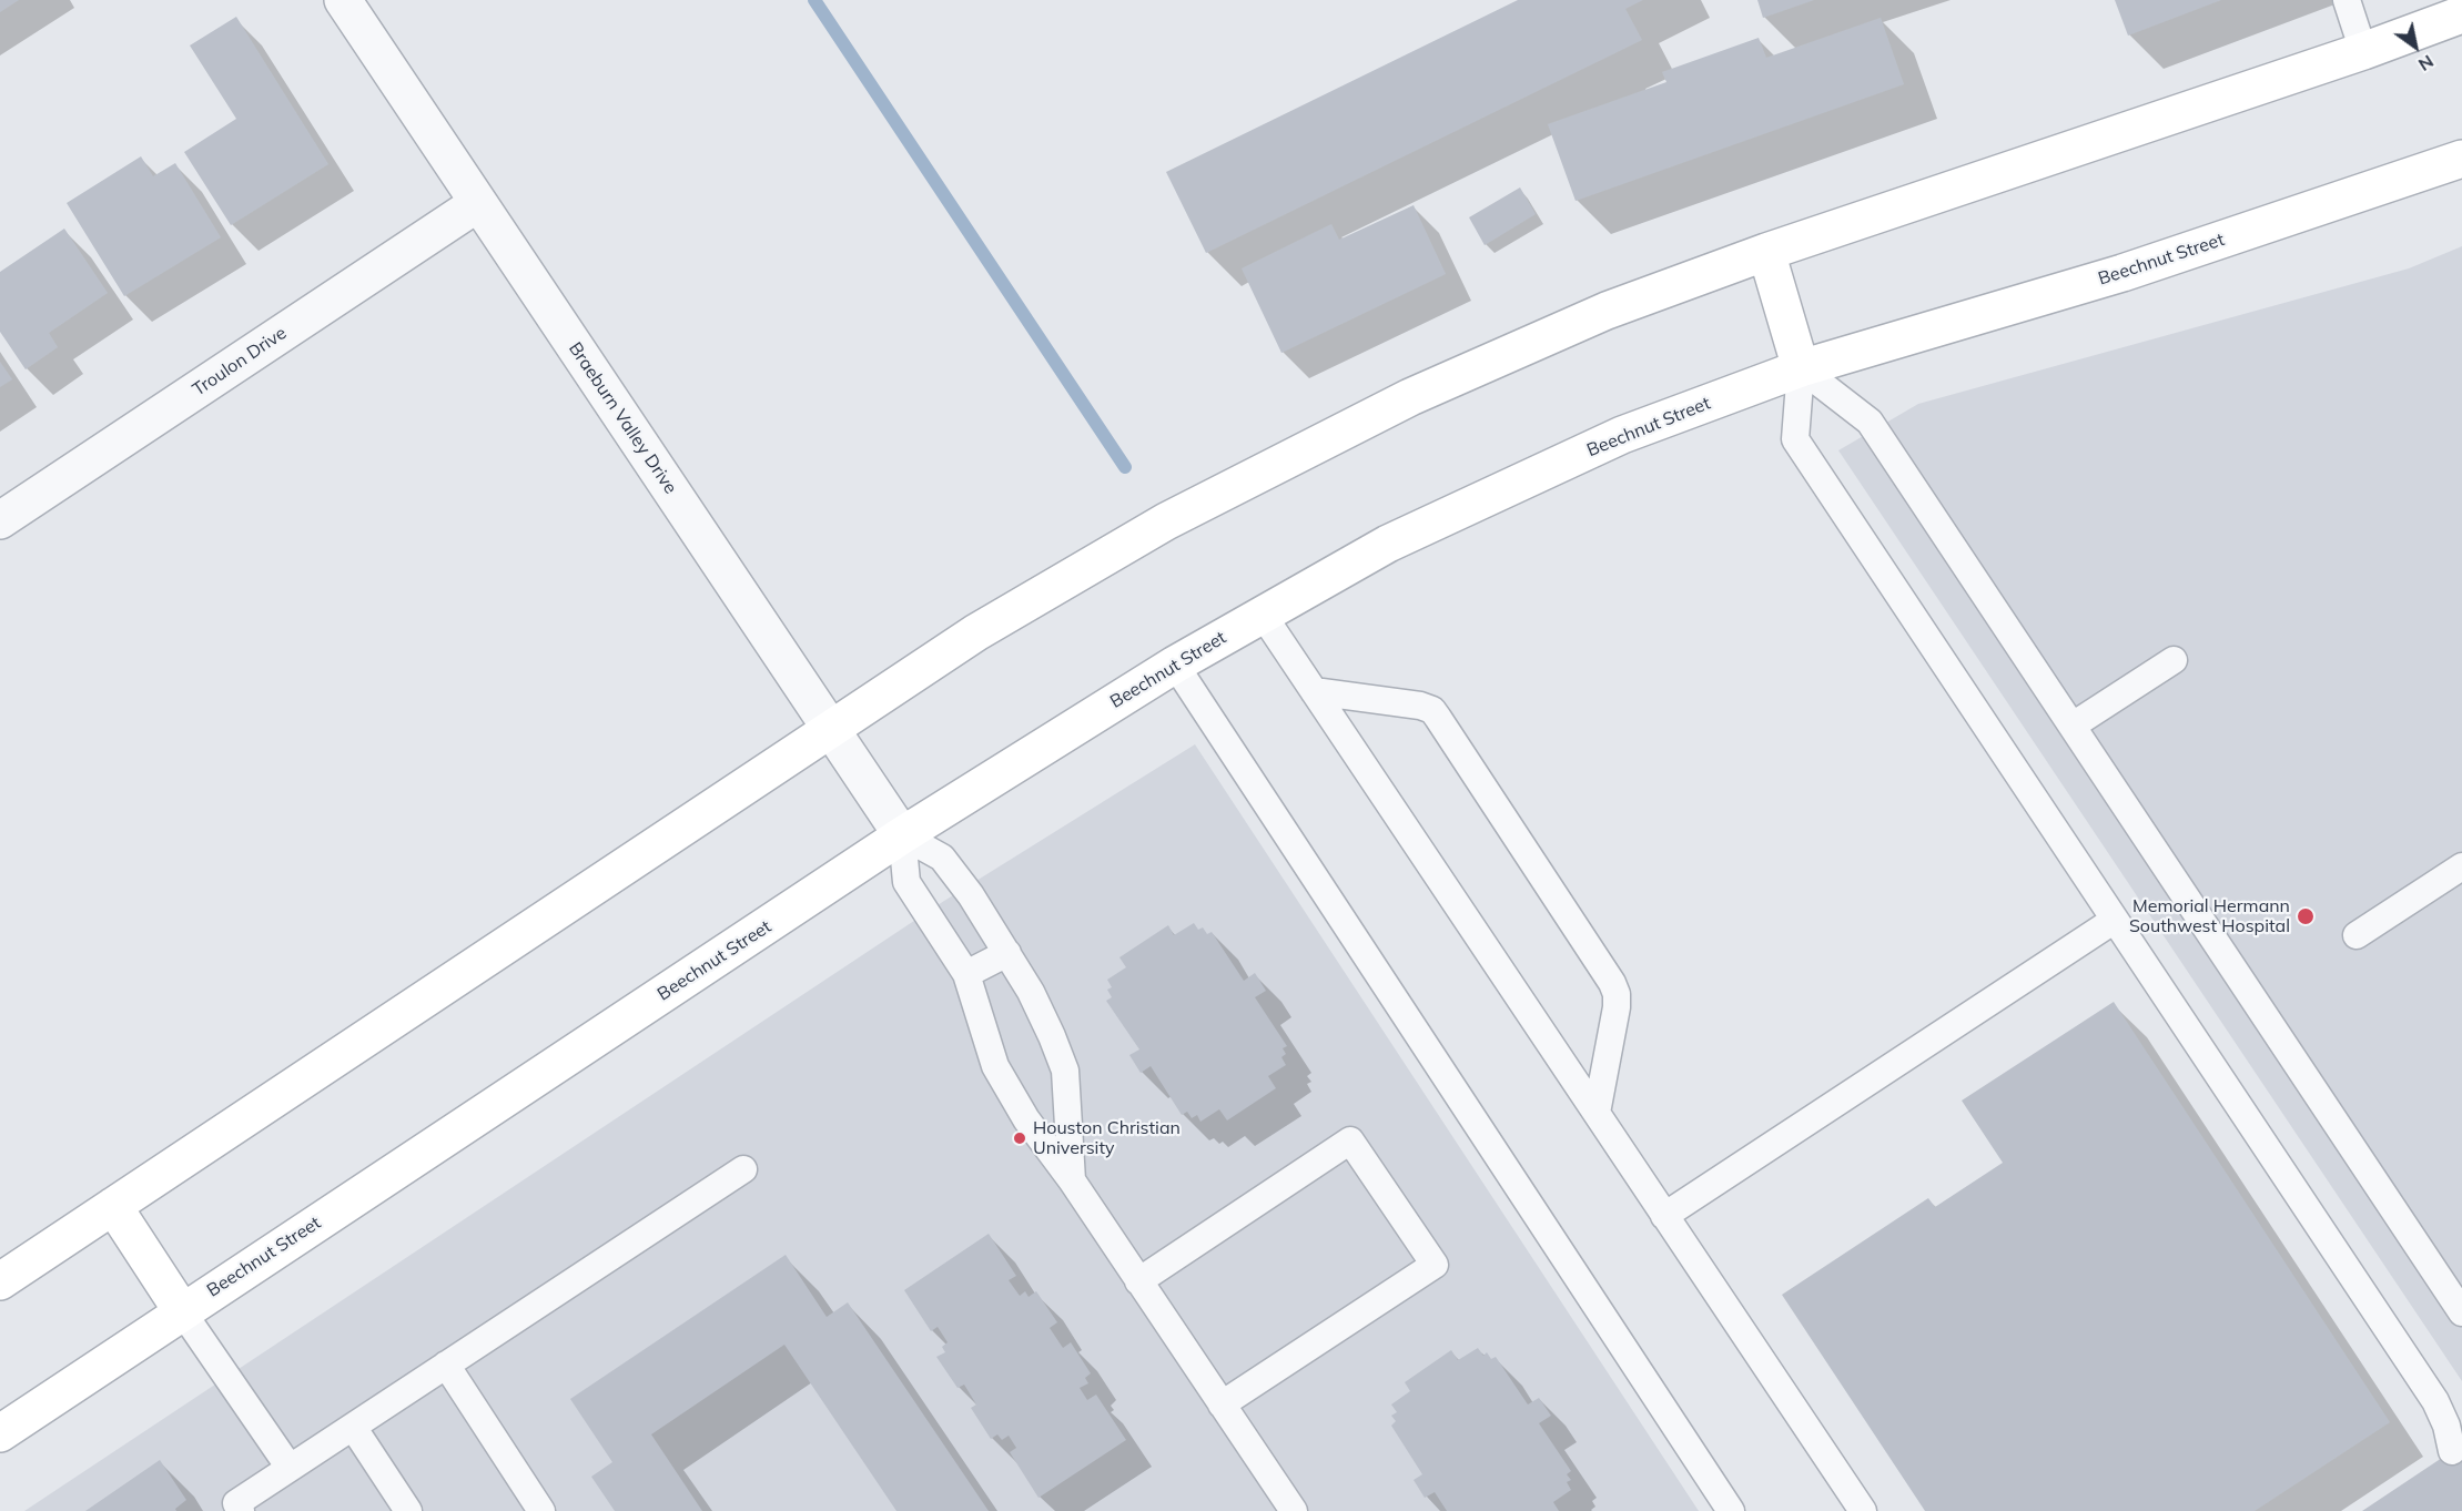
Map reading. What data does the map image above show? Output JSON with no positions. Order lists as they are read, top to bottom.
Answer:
{
  "streets": {
    "main road": ["Beechnut Street"],
    "street": ["Troulon Drive", "Braeburn Valley Drive"]
  },
  "crossings": [
    ["Beechnut Street", "Braeburn Valley Drive"],
    ["Troulon Drive", "Braeburn Valley Drive"]
  ],
  "places": ["Memorial Hermann Southwest Hospital", "Houston Christian University"],
  "north": "bottom right"
}
